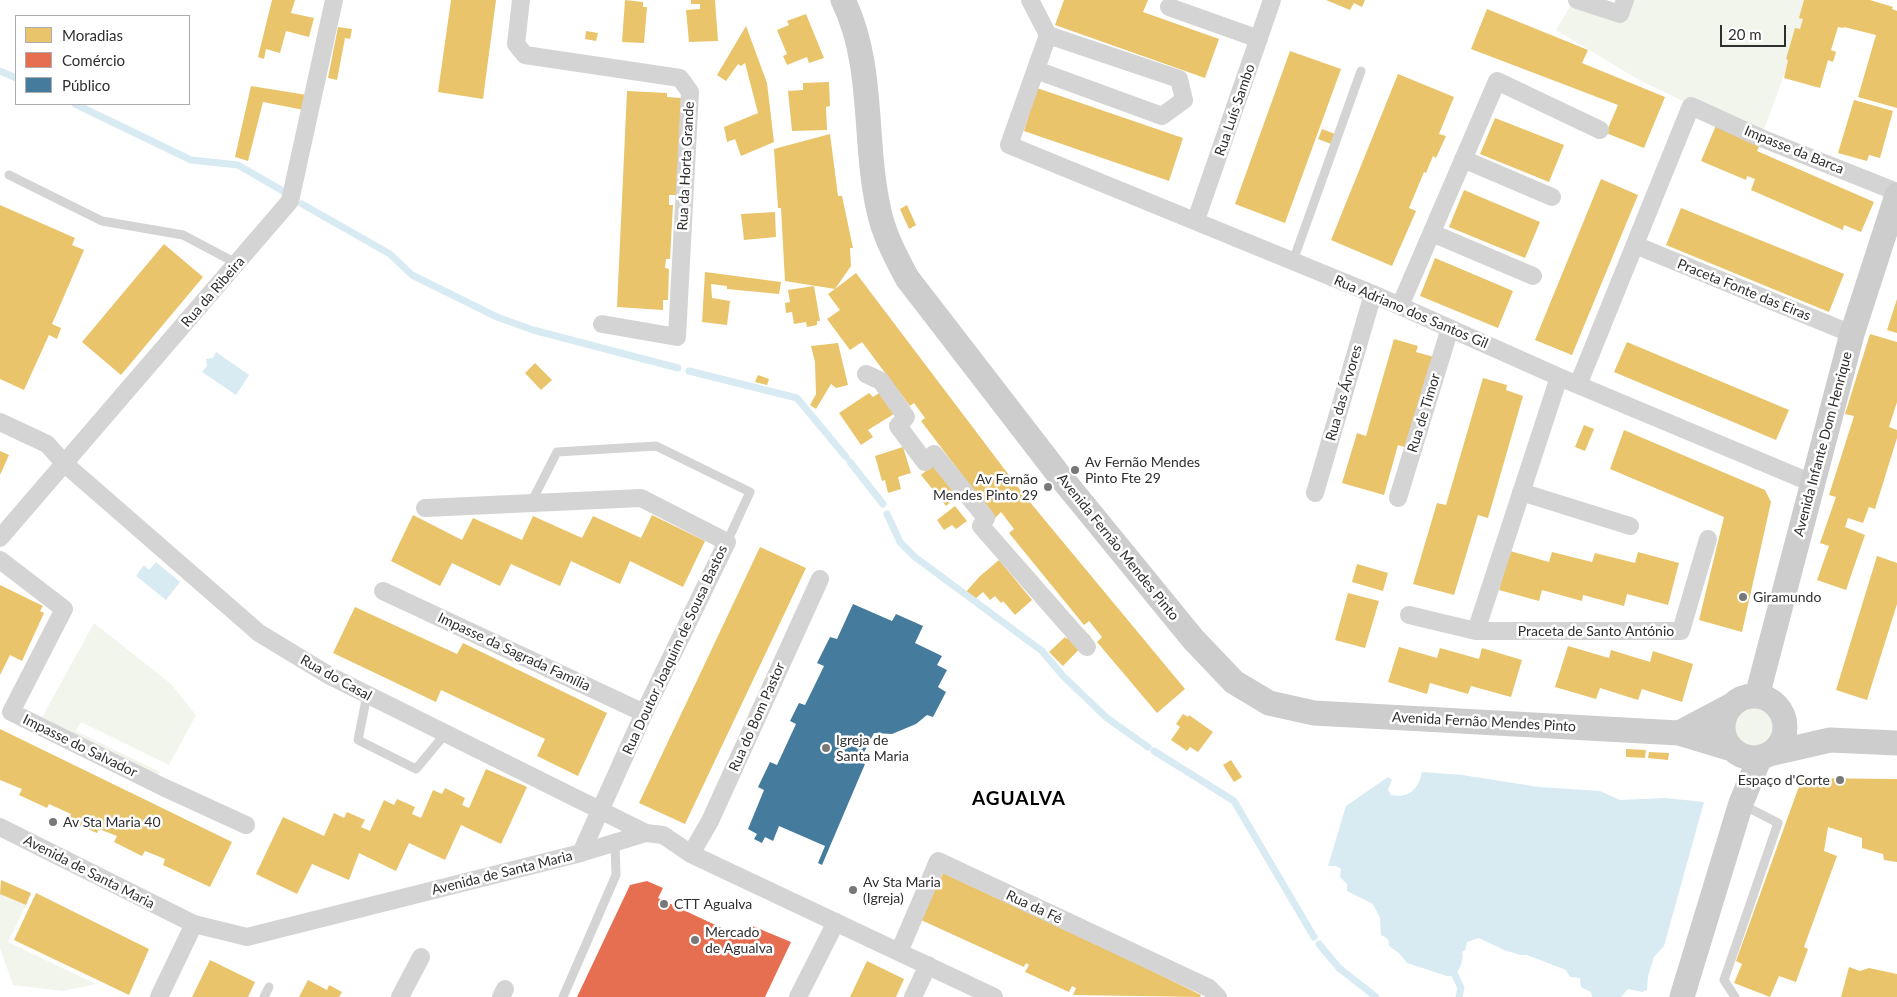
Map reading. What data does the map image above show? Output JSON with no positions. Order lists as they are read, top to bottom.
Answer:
{
  "streets": {
    "main road": ["Avenida Infante Dom Henrique", "Avenida Fernão Mendes Pinto"],
    "street": [
      "Rua Luís Sambo",
      "Impasse da Barca",
      "Rua da Horta Grande",
      "Praceta Fonte das Eiras",
      "Rua da Ribeira",
      "Rua Adriano dos Santos Gil",
      "Rua das Árvores",
      "Rua de Timor",
      "Praceta de Santo António",
      "Rua Doutor Joaquim de Sousa Bastos",
      "Impasse da Sagrada Família",
      "Rua do Casal",
      "Rua do Bom Pastor",
      "Impasse do Salvador",
      "Avenida de Santa Maria",
      "Rua da Fé"
    ]
  },
  "crossings": [
    ["Rua Luís Sambo", "Rua Adriano dos Santos Gil"],
    ["Impasse da Barca", "Praceta Fonte das Eiras"],
    ["Impasse da Barca", "Avenida Infante Dom Henrique"],
    ["Praceta Fonte das Eiras", "Avenida Infante Dom Henrique"],
    ["Rua da Ribeira", "Rua do Casal"],
    ["Rua Adriano dos Santos Gil", "Rua das Árvores"],
    ["Rua Adriano dos Santos Gil", "Rua de Timor"],
    ["Rua Adriano dos Santos Gil", "Avenida Infante Dom Henrique"],
    ["Avenida Infante Dom Henrique", "Avenida Fernão Mendes Pinto"],
    ["Rua Doutor Joaquim de Sousa Bastos", "Impasse da Sagrada Família"],
    ["Rua Doutor Joaquim de Sousa Bastos", "Rua do Casal"],
    ["Rua Doutor Joaquim de Sousa Bastos", "Avenida de Santa Maria"],
    ["Rua do Casal", "Avenida de Santa Maria"]
  ],
  "districts": ["AGUALVA"],
  "places": [
    "Av Fernão Mendes Pinto Fte 29",
    "Av Fernão Mendes Pinto 29",
    "Giramundo",
    "Igreja de Santa Maria",
    "Espaço d'Corte",
    "Av Sta Maria 40",
    "Av Sta Maria (Igreja)",
    "CTT Agualva",
    "Mercado de Agualva"
  ],
  "legend": ["Moradias", "Comércio", "Público"],
  "scale_bar": "20 m"
}
